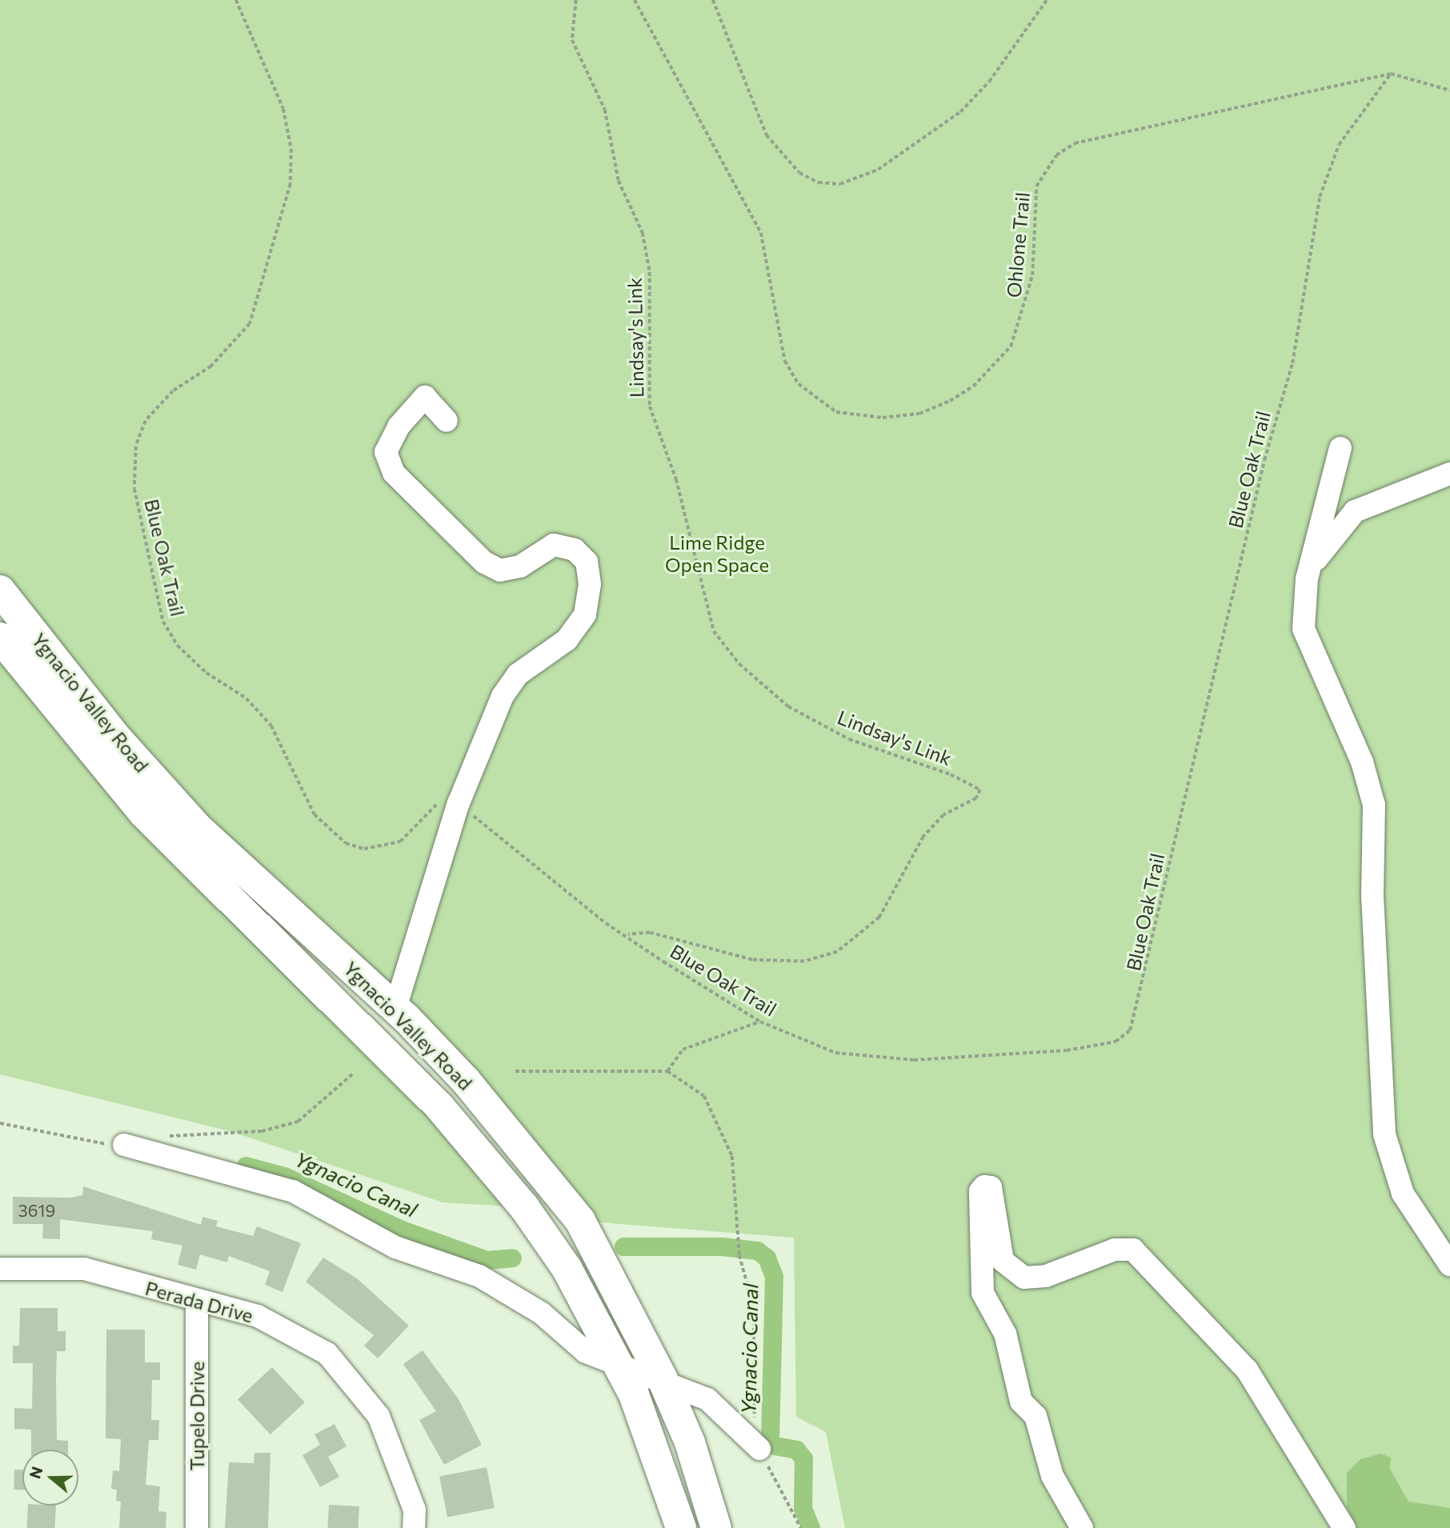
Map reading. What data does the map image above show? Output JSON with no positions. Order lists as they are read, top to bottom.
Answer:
{
  "streets": {
    "highway": ["Ygnacio Valley Road"],
    "street": ["Perada Drive", "Tupelo Drive"],
    "path": ["Ohlone Trail", "Lindsay's Link", "Blue Oak Trail"]
  },
  "crossings": [
    ["Ohlone Trail", "Blue Oak Trail"],
    ["Lindsay's Link", "Blue Oak Trail"],
    ["Perada Drive", "Tupelo Drive"]
  ],
  "water": ["Ygnacio Canal"],
  "parks": ["Lime Ridge Open Space"],
  "house_numbers": ["3619"],
  "north": "left"
}
